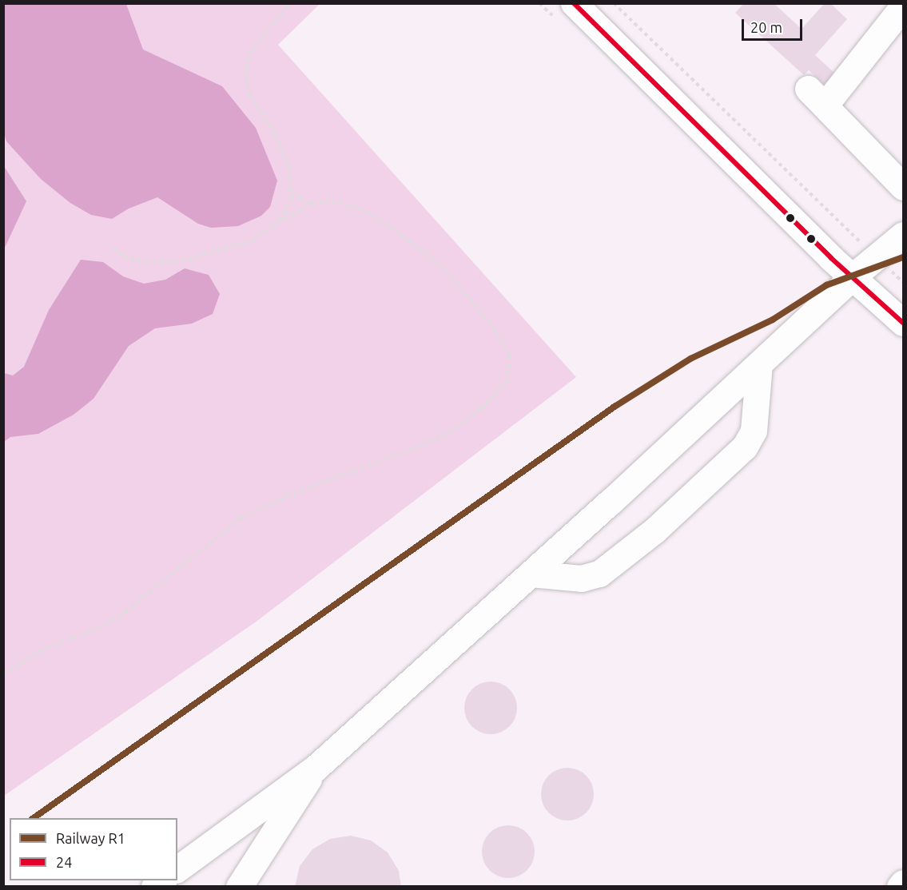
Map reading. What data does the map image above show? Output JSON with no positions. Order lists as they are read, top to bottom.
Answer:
{
  "lines": ["transit line 24", "rail line R1"],
  "legend": ["Railway R1", "24"],
  "scale_bar": "20 m"
}
